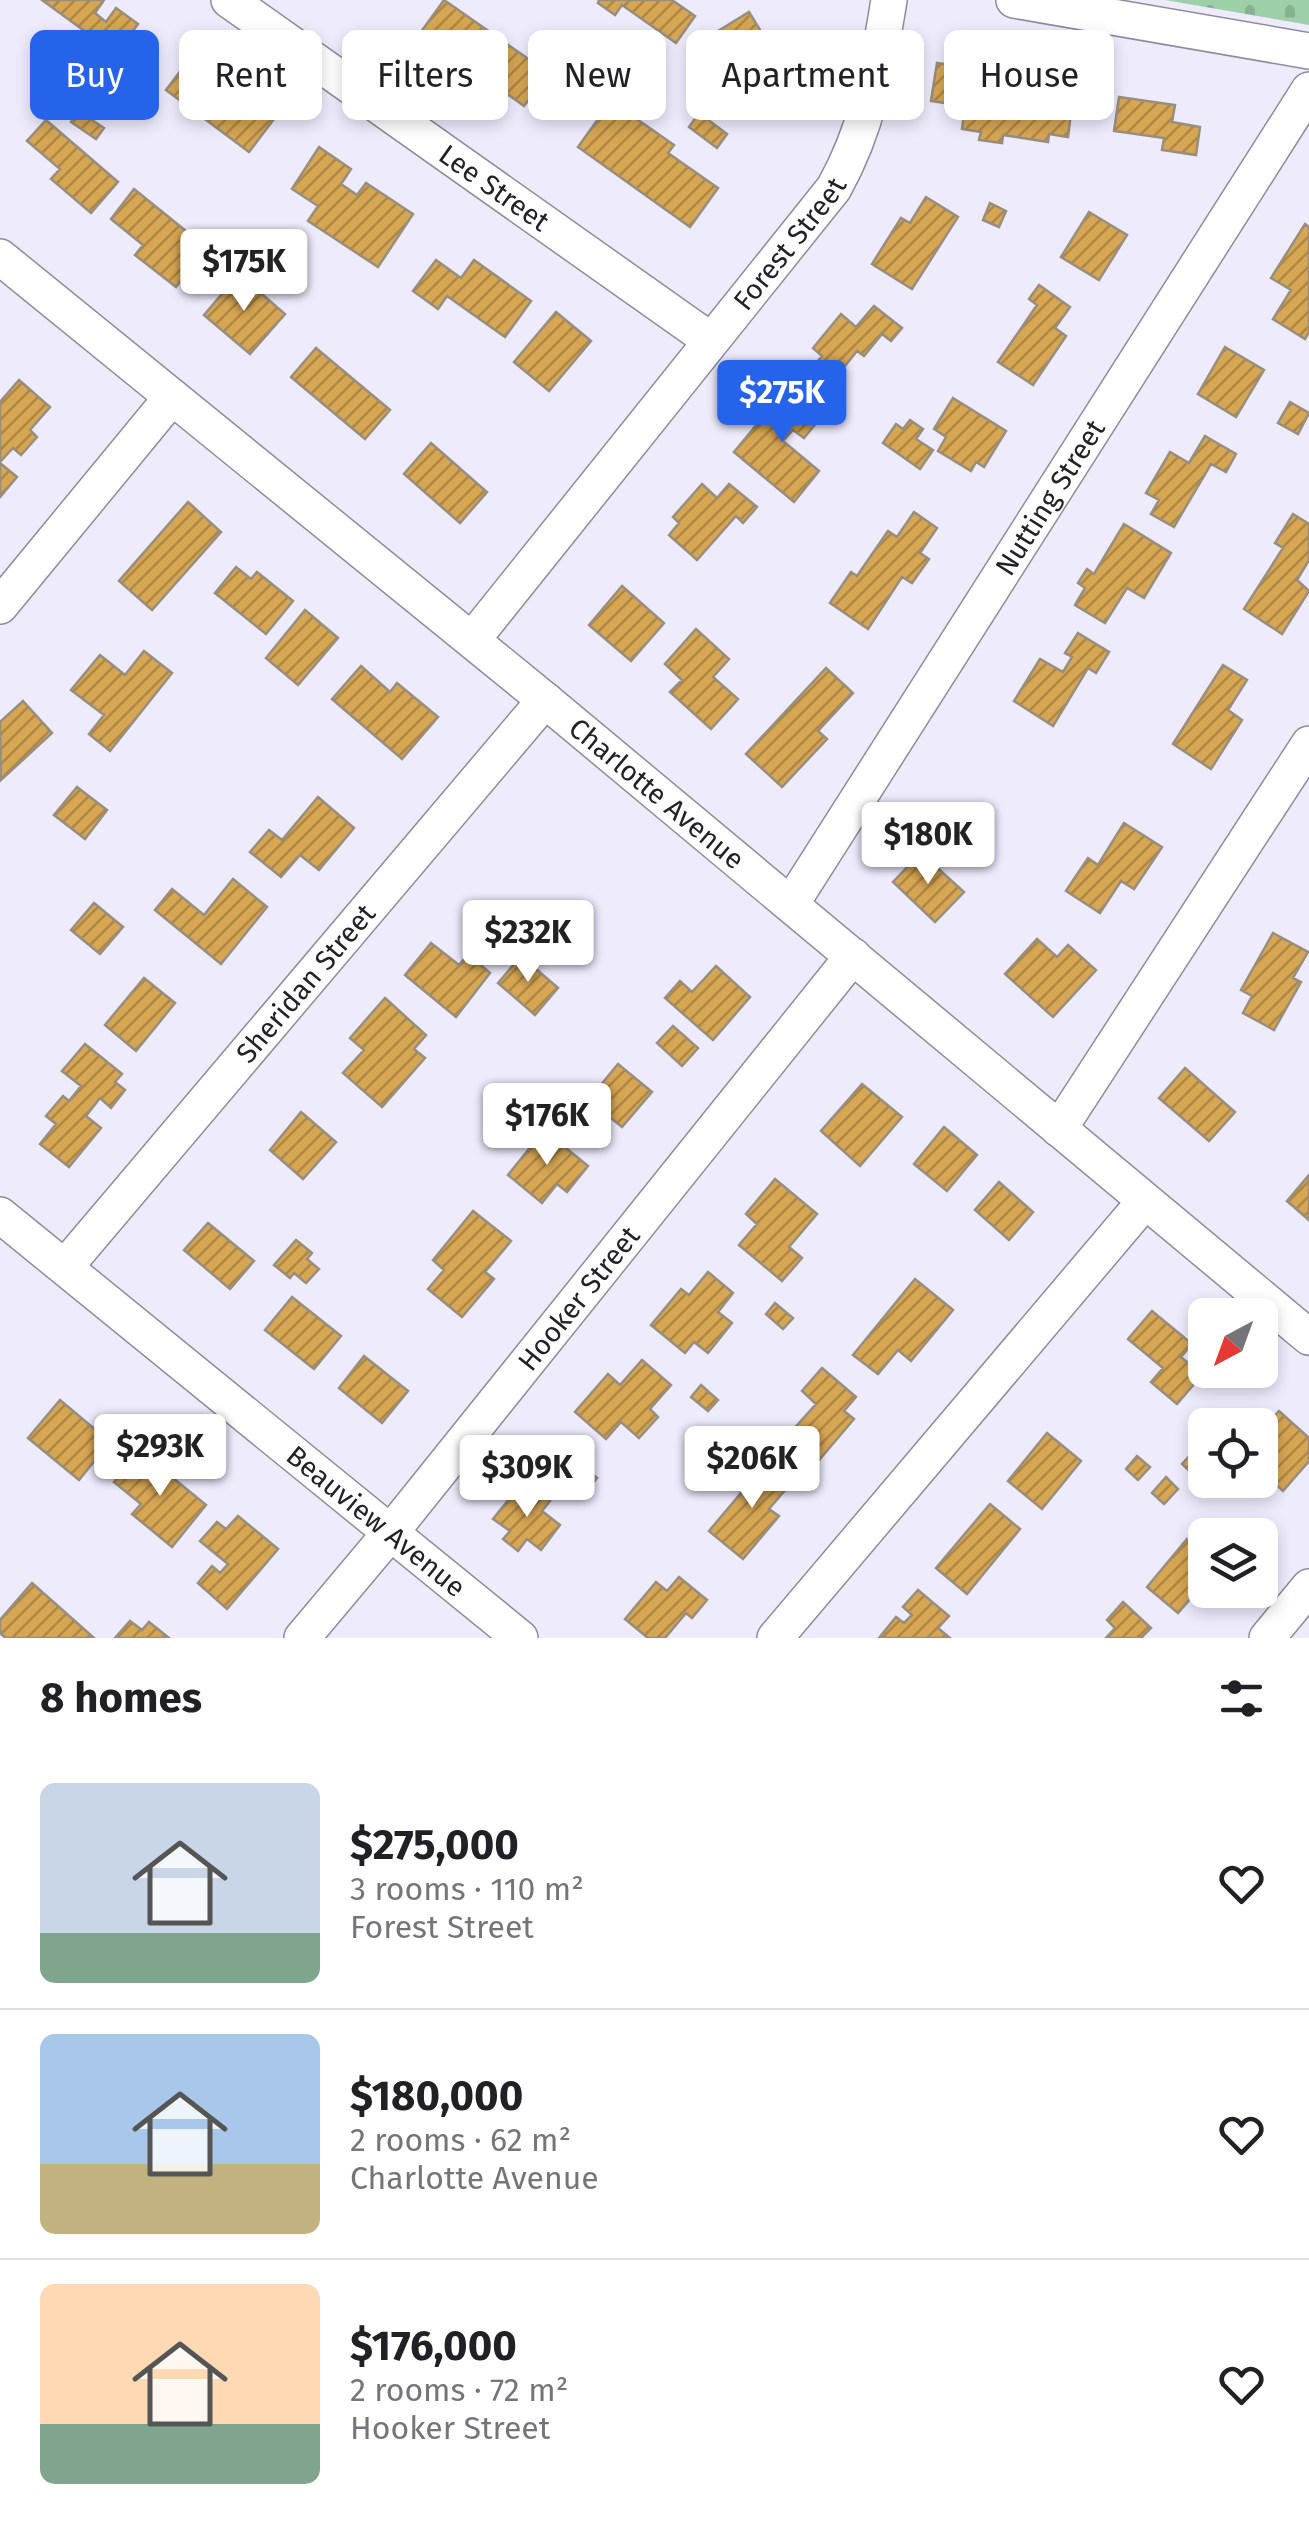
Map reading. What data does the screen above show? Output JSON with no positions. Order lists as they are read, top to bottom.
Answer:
{
  "streets": {
    "street": [
      "Lee Street",
      "Forest Street",
      "Nutting Street",
      "Charlotte Avenue",
      "Sheridan Street",
      "Hooker Street",
      "Beauview Avenue"
    ]
  },
  "crossings": [
    ["Lee Street", "Forest Street"],
    ["Forest Street", "Charlotte Avenue"],
    ["Nutting Street", "Charlotte Avenue"],
    ["Charlotte Avenue", "Sheridan Street"],
    ["Charlotte Avenue", "Hooker Street"],
    ["Sheridan Street", "Beauview Avenue"],
    ["Hooker Street", "Beauview Avenue"]
  ],
  "north": "bottom left",
  "page": {
    "chip": [
      "Buy",
      "Rent",
      "Filters",
      "New",
      "Apartment",
      "House"
    ],
    "price": [
      "$175K",
      "$275K",
      "$180K",
      "$232K",
      "$176K",
      "$293K",
      "$206K",
      "$309K"
    ],
    "heading": "8 homes",
    "list": [
      {
        "name": "$275,000",
        "note": "3 rooms · 110 m² · Forest Street"
      },
      {
        "name": "$180,000",
        "note": "2 rooms · 62 m² · Charlotte Avenue"
      },
      {
        "name": "$176,000",
        "note": "2 rooms · 72 m² · Hooker Street"
      }
    ]
  }
}
